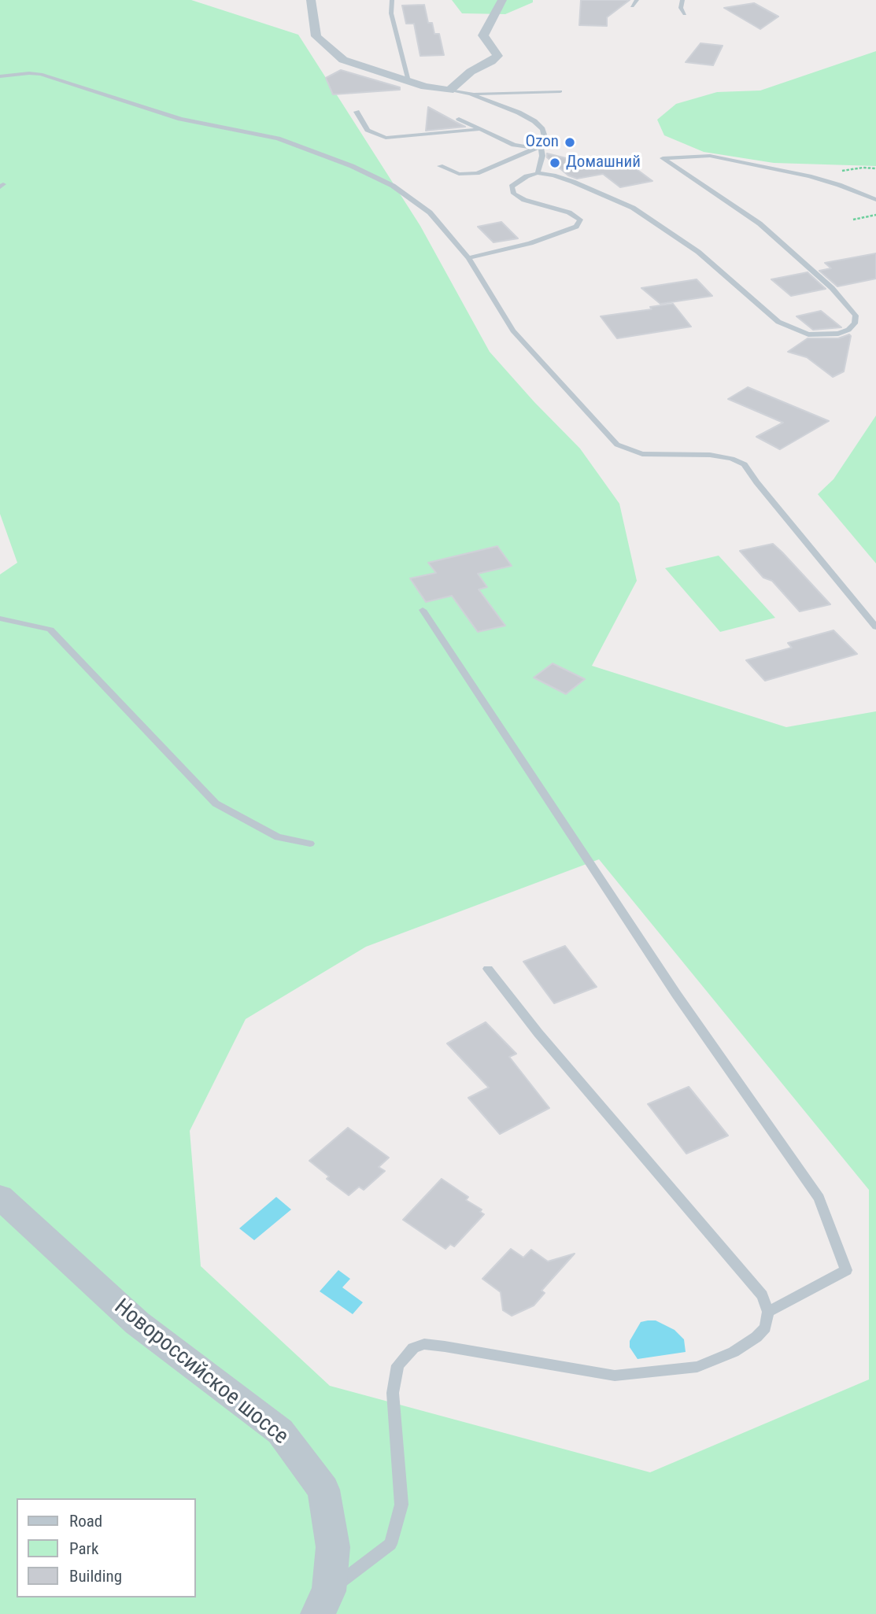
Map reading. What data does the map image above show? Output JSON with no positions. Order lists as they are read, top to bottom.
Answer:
{
  "streets": {
    "street": ["Новороссийское шоссе"]
  },
  "places": ["Ozon", "Домашний"],
  "legend": ["Road", "Park", "Building"]
}
